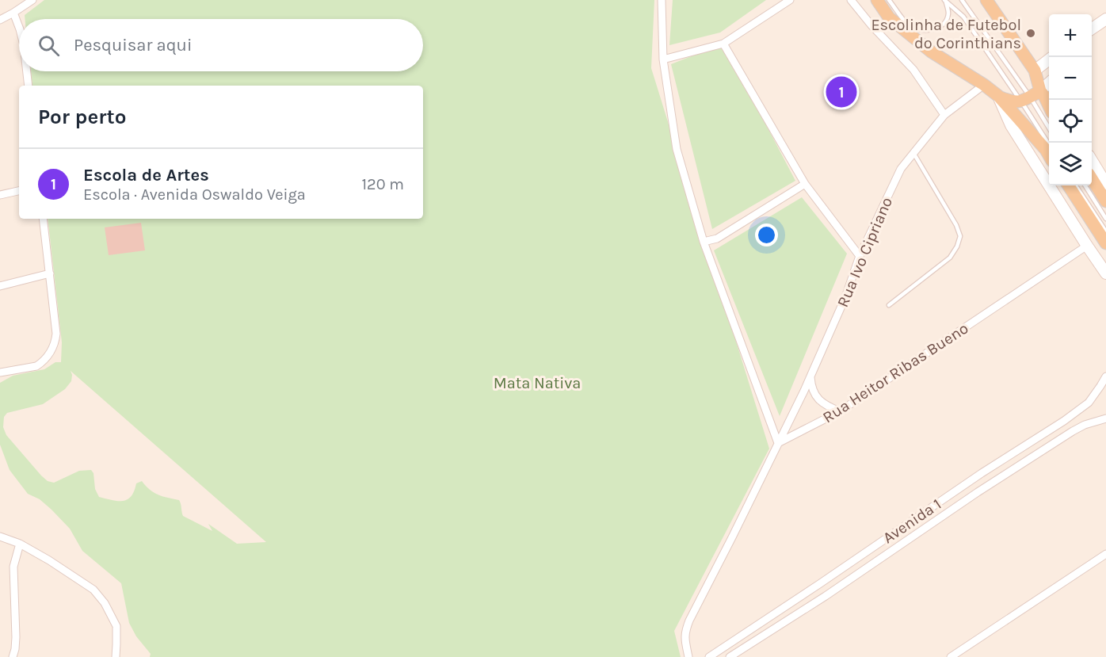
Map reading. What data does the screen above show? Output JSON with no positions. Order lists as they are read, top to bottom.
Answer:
{
  "streets": {
    "street": ["Rua Ivo Cipriano", "Rua Heitor Ribas Bueno", "Avenida 1"]
  },
  "crossings": [
    ["Rua Ivo Cipriano", "Rua Heitor Ribas Bueno"]
  ],
  "parks": ["Mata Nativa"],
  "places": ["Escolinha de Futebol do Corinthians"],
  "page": {
    "map_buttons": ["+", "−"],
    "search": "Pesquisar aqui",
    "pins": "1",
    "heading": "Por perto",
    "list": [
      {
        "mark": "1",
        "name": "Escola de Artes",
        "note": "Escola · Avenida Oswaldo Veiga",
        "value": "120 m"
      }
    ]
  }
}
